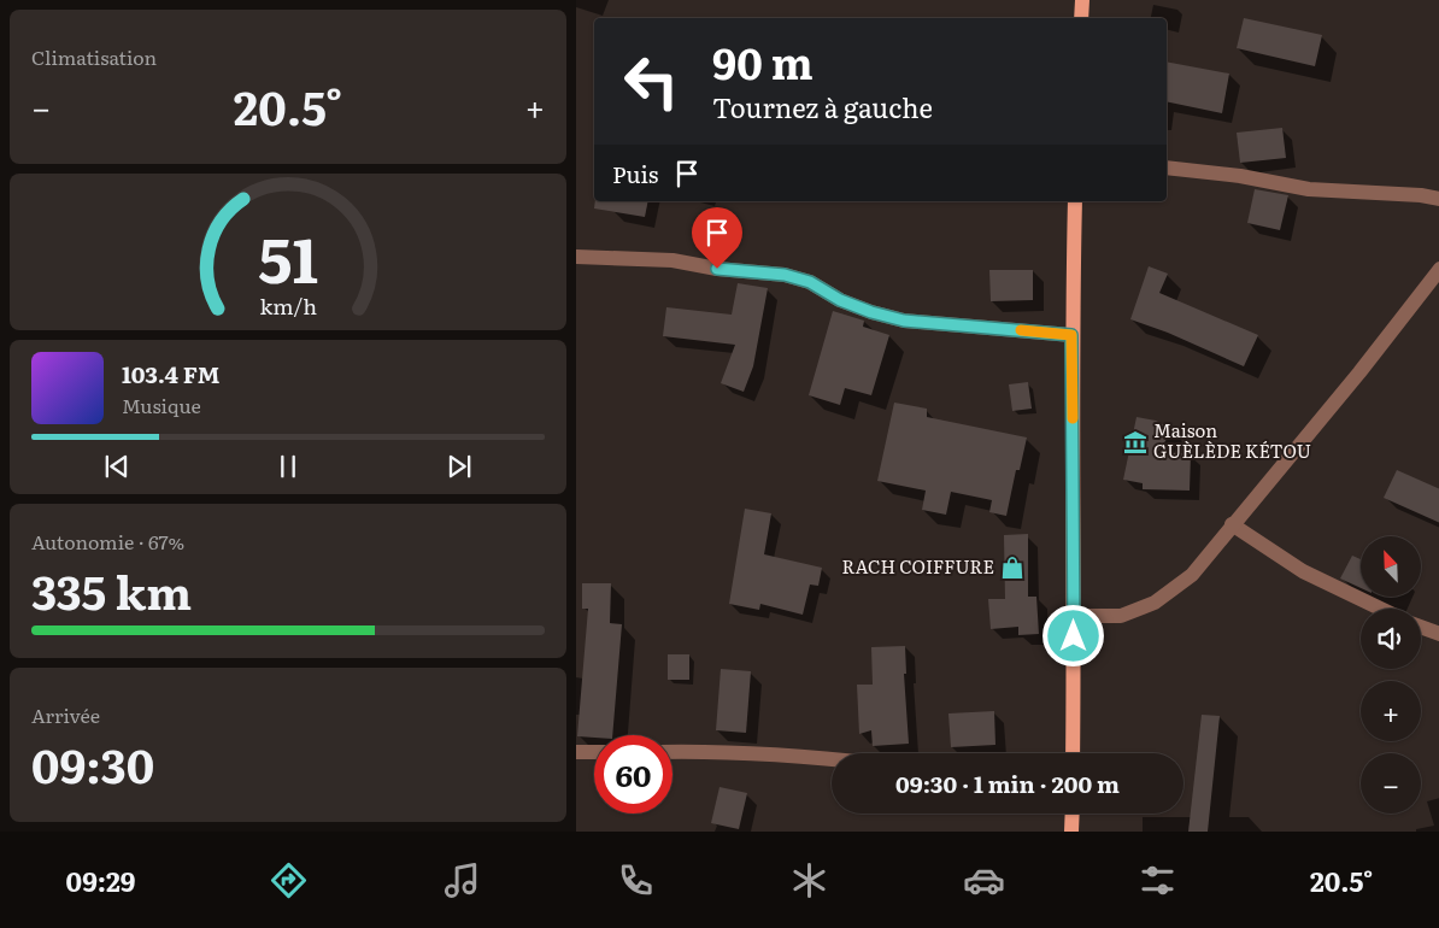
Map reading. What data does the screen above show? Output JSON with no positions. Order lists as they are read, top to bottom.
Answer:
{
  "places": {
    "museum": ["Maison GUÈLÈDE KÉTOU"],
    "shop": ["RACH COIFFURE"]
  },
  "north": "top left",
  "page": {
    "tile": [
      "Climatisation",
      ["Autonomie · 67%", "335 km"],
      ["Arrivée", "09:30"]
    ],
    "turn": ["90 m", "Tournez à gauche"],
    "heat": ["−", "20.5°", "+"],
    "then": "Puis",
    "song": ["103.4 FM", "Musique"],
    "map_buttons": ["+", "−"],
    "limit": "60",
    "trip": "09:30 · 1 min · 200 m",
    "tabs": ["09:29", "20.5°"],
    "gauge": ["51", "km/h"]
  }
}
